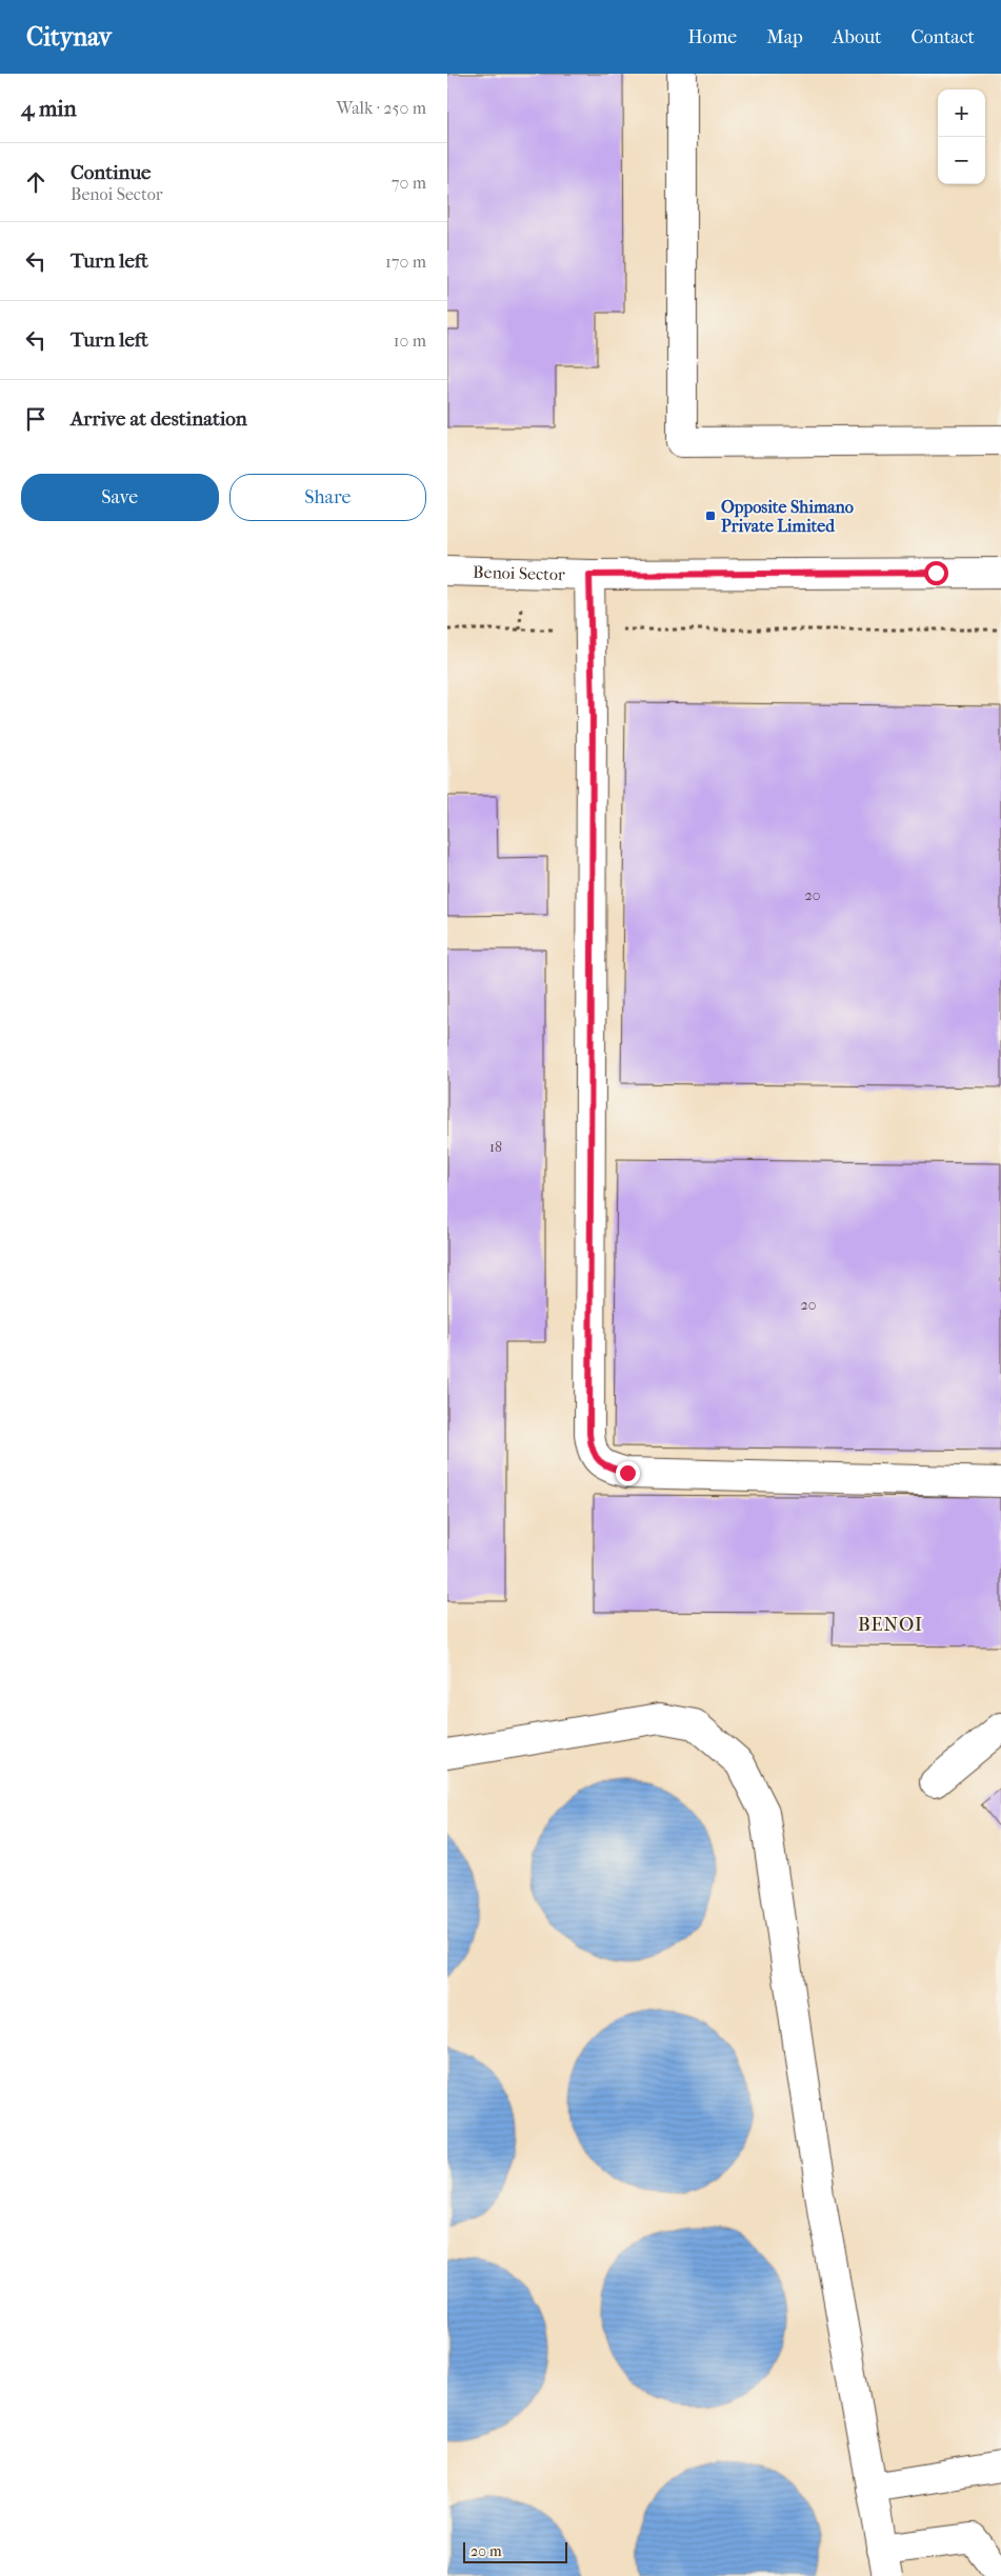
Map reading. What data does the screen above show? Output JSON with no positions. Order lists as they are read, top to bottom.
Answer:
{
  "streets": {
    "street": ["Benoi Sector"]
  },
  "districts": ["BENOI"],
  "places": {
    "transit": ["Opposite Shimano Private Limited"]
  },
  "house_numbers": ["20", "18", "20"],
  "scale_bar": "20 m",
  "page": {
    "header": "Citynav",
    "nav": [
      "Home",
      "Map",
      "About",
      "Contact"
    ],
    "heading": ["4 min", "Walk · 250 m"],
    "map_buttons": ["+", "−"],
    "list": [
      ["Continue", "Benoi Sector", "70 m"],
      ["Turn left", "170 m"],
      ["Turn left", "10 m"],
      "Arrive at destination"
    ],
    "buttons": ["Save", "Share"],
    "scale": "20 m"
  }
}
